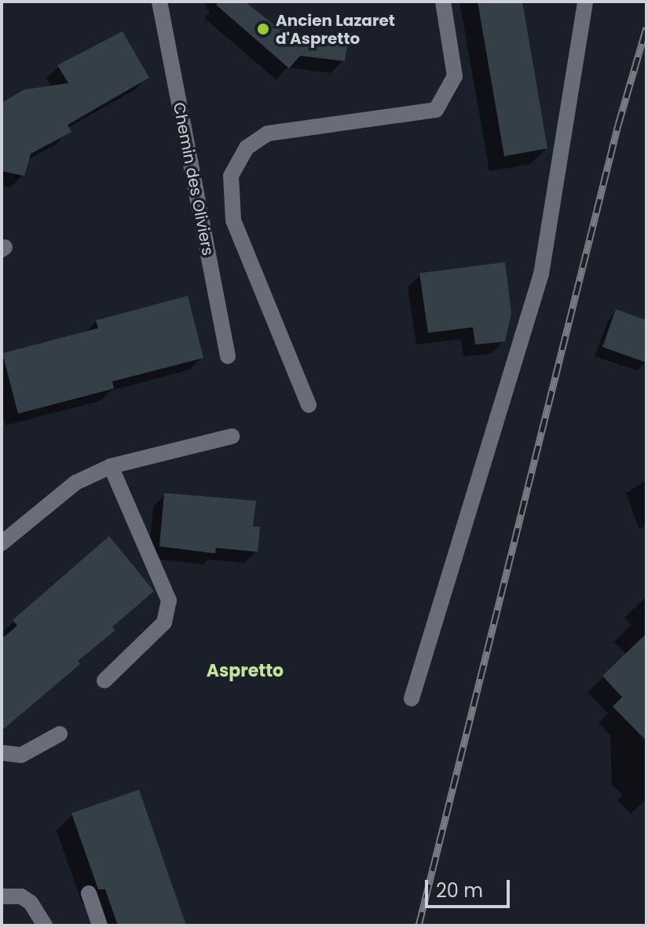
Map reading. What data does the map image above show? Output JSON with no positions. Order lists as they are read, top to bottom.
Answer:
{
  "streets": {
    "street": ["Chemin des Oliviers"]
  },
  "districts": ["Aspretto"],
  "places": ["Ancien Lazaret d'Aspretto"],
  "scale_bar": "20 m"
}
